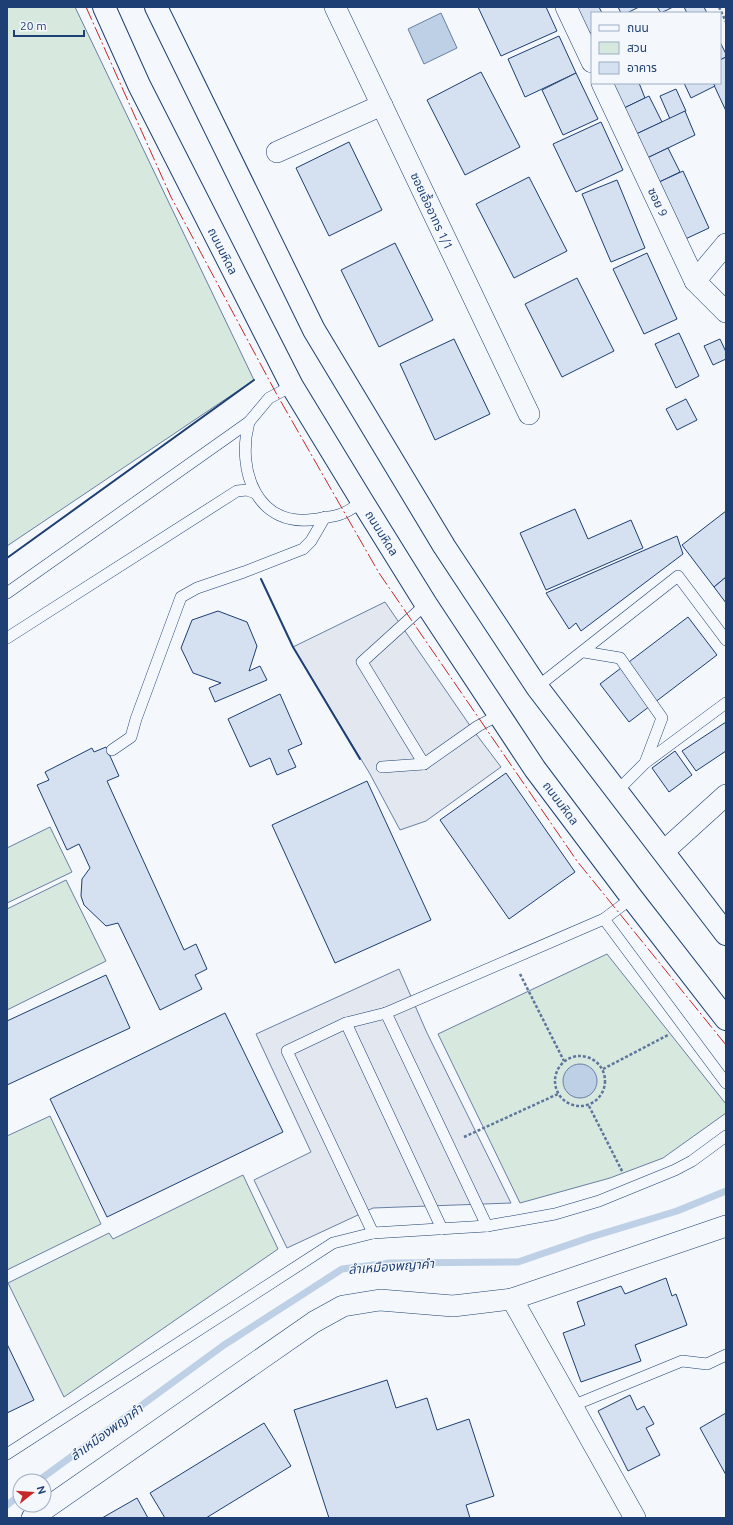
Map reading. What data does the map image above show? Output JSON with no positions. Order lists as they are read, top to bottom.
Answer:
{
  "streets": {
    "main road": ["ถนนมหิดล"],
    "street": ["ซอย 9", "ซอยเอื้ออาทร 1/1"]
  },
  "water": ["ลำเหมืองพญาคำ"],
  "legend": ["ถนน", "สวน", "อาคาร"],
  "scale_bar": "20 m",
  "north": "right"
}
